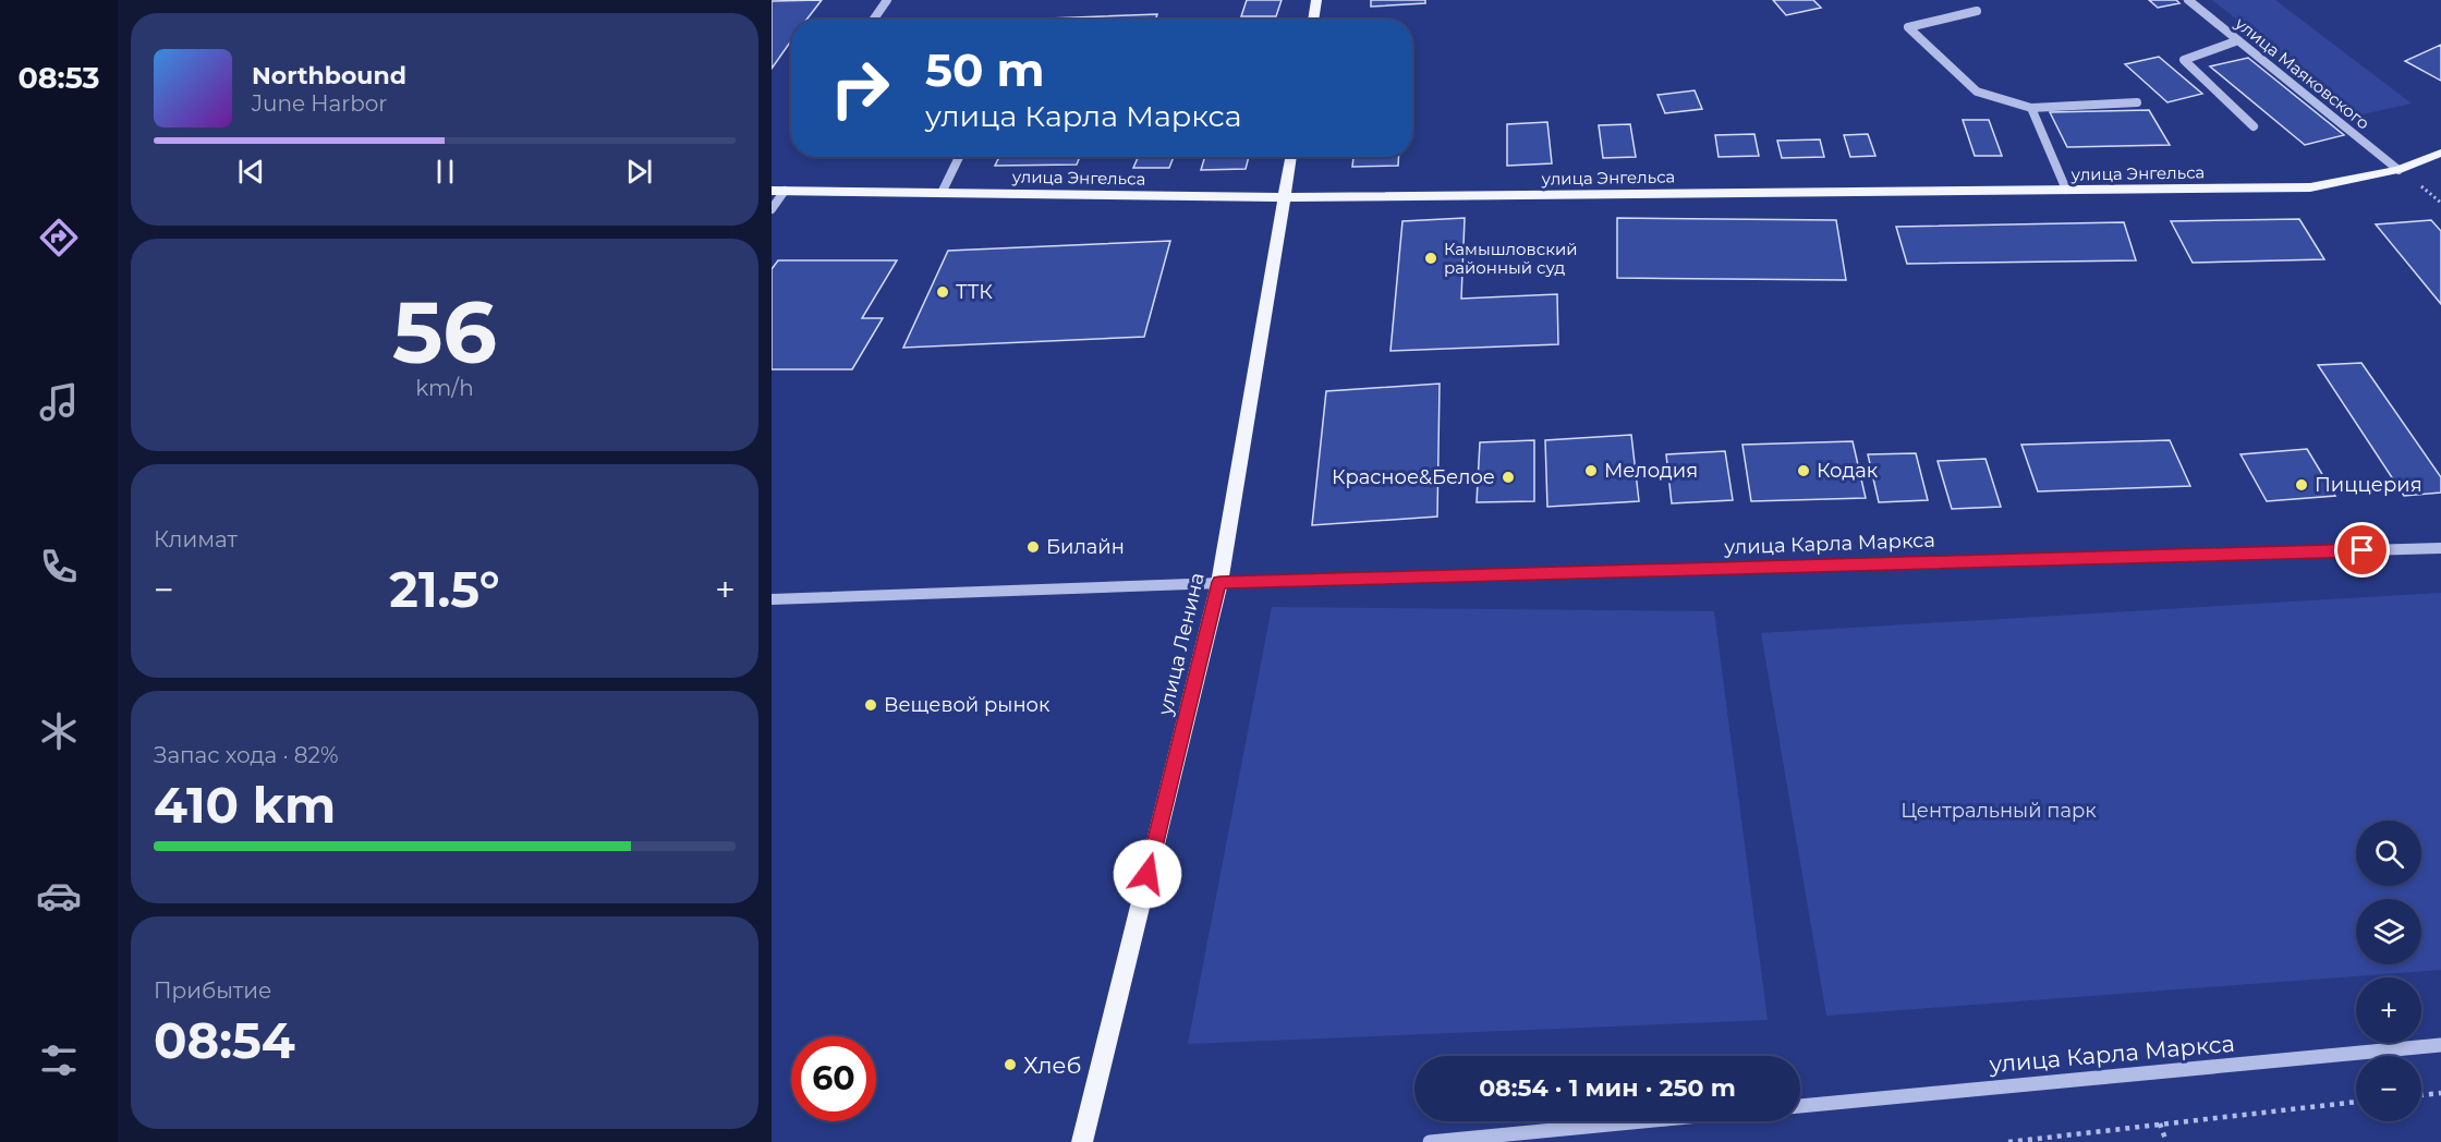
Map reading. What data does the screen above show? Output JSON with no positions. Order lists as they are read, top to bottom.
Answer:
{
  "streets": {
    "main road": ["улица Энгельса", "улица Ленина"],
    "street": ["улица Маяковского", "улица Карла Маркса"]
  },
  "crossings": [
    ["улица Маяковского", "улица Энгельса"],
    ["улица Энгельса", "улица Ленина"],
    ["улица Карла Маркса", "улица Ленина"]
  ],
  "parks": ["Центральный парк"],
  "places": [
    "Камышловский районный суд",
    "ТТК",
    "Мелодия",
    "Кодак",
    "Красное&Белое",
    "Пиццерия",
    "Билайн",
    "Вещевой рынок",
    "Хлеб"
  ],
  "page": {
    "tabs": "08:53",
    "turn": ["50 m", "улица Карла Маркса"],
    "song": ["Northbound", "June Harbor"],
    "tile": [
      ["56", "km/h"],
      "Климат",
      ["Запас хода · 82%", "410 km"],
      ["Прибытие", "08:54"]
    ],
    "heat": ["−", "21.5°", "+"],
    "map_buttons": ["+", "−"],
    "limit": "60",
    "trip": "08:54 · 1 мин · 250 m"
  }
}
